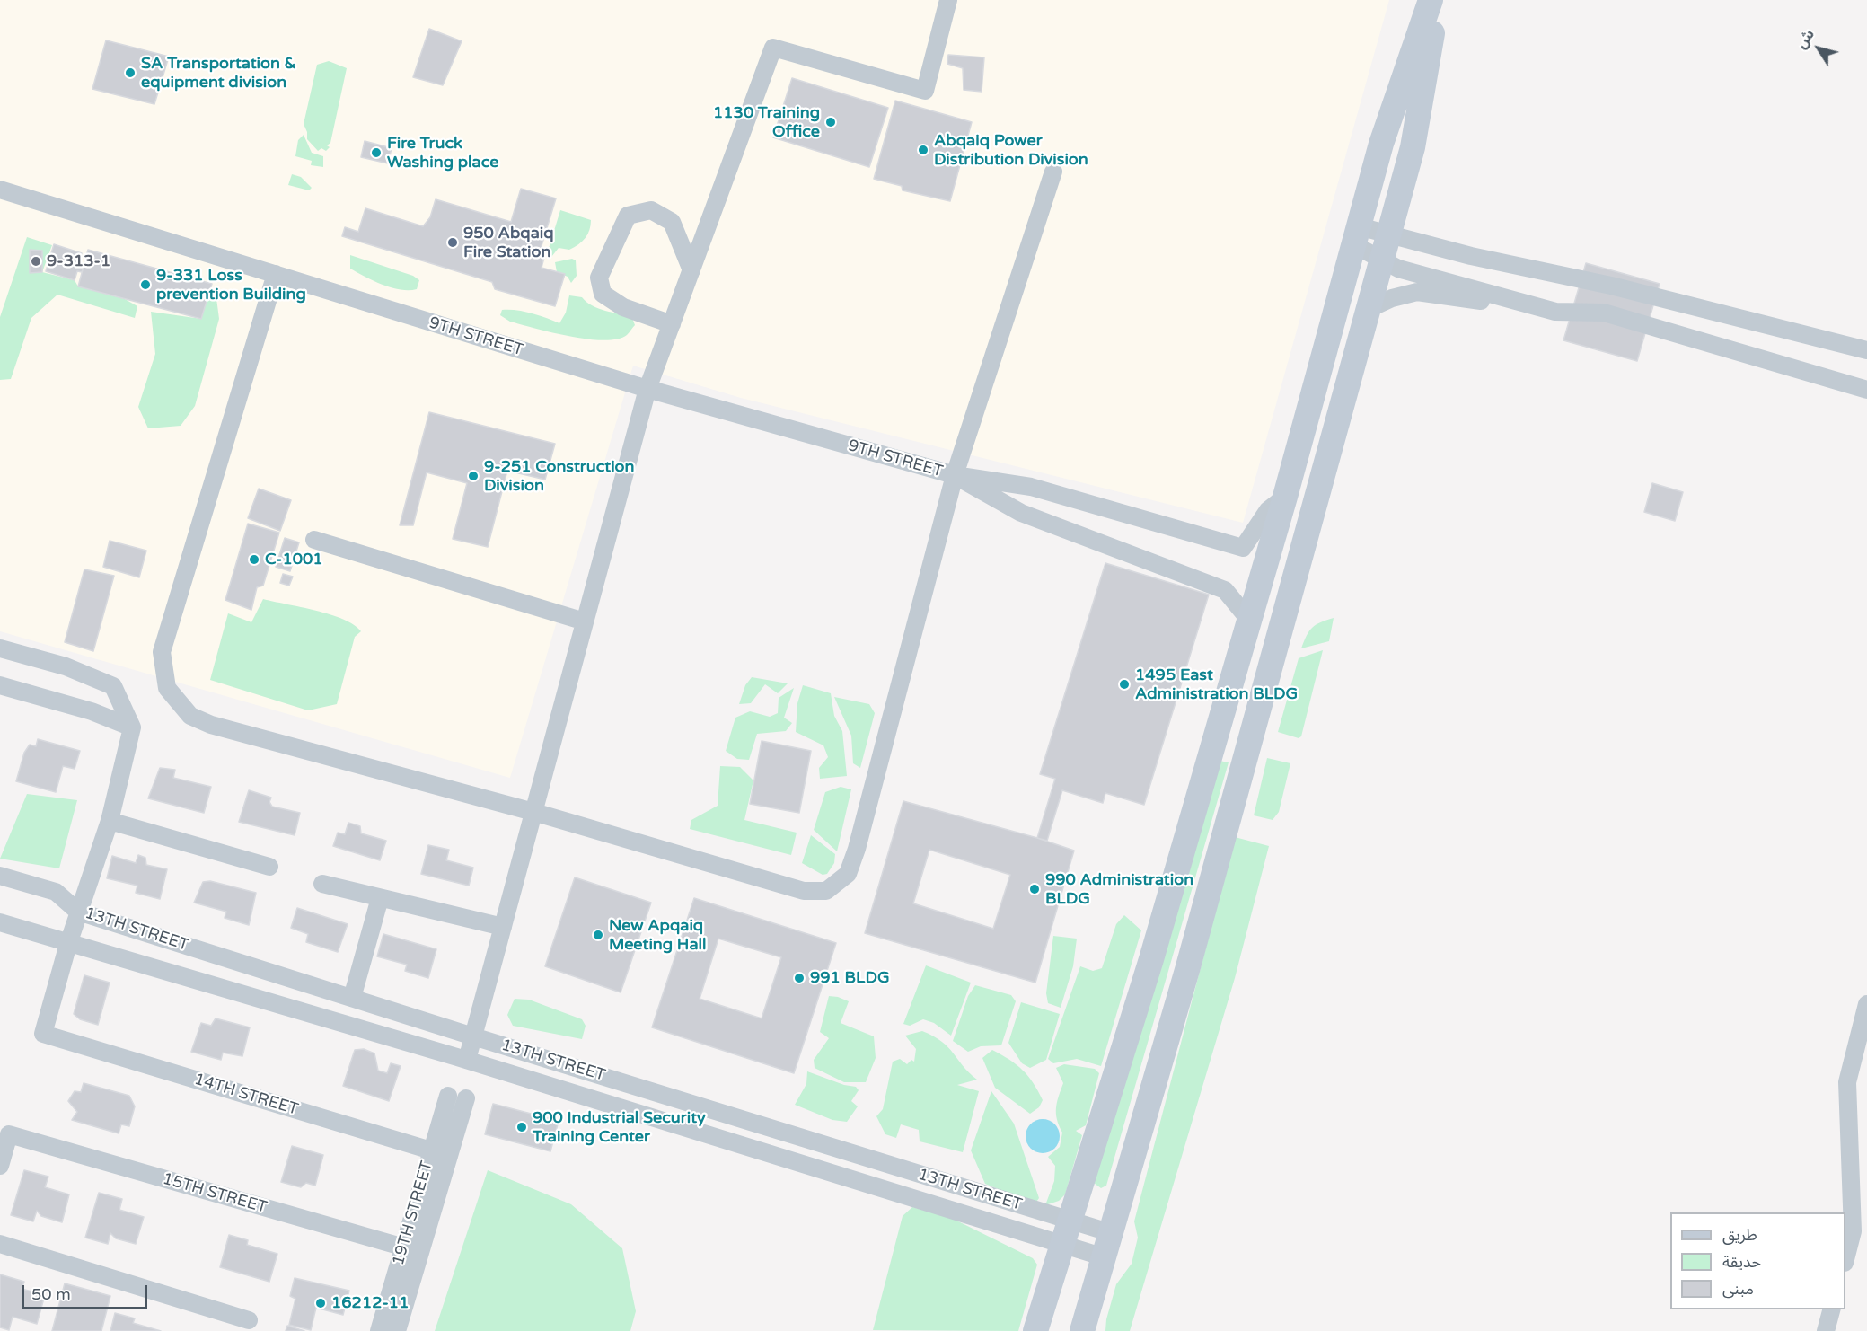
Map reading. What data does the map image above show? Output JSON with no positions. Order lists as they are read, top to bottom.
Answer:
{
  "streets": {
    "street": [
      "9TH STREET",
      "13TH STREET",
      "14TH STREET",
      "15TH STREET",
      "19TH STREET"
    ]
  },
  "crossings": [
    ["13TH STREET", "14TH STREET"],
    ["14TH STREET", "19TH STREET"],
    ["15TH STREET", "19TH STREET"]
  ],
  "places": [
    "SA Transportation & equipment division",
    "1130 Training Office",
    "Abqaiq Power Distribution Division",
    "Fire Truck Washing place",
    "950 Abqaiq Fire Station",
    "9-313-1",
    "9-331 Loss prevention Building",
    "9-251 Construction Division",
    "C-1001",
    "1495 East Administration BLDG",
    "990 Administration BLDG",
    "New Apqaiq Meeting Hall",
    "991 BLDG",
    "900 Industrial Security Training Center",
    "16212-11"
  ],
  "legend": ["طريق", "حديقة", "مبنى"],
  "scale_bar": "50 m",
  "north": "top left"
}
